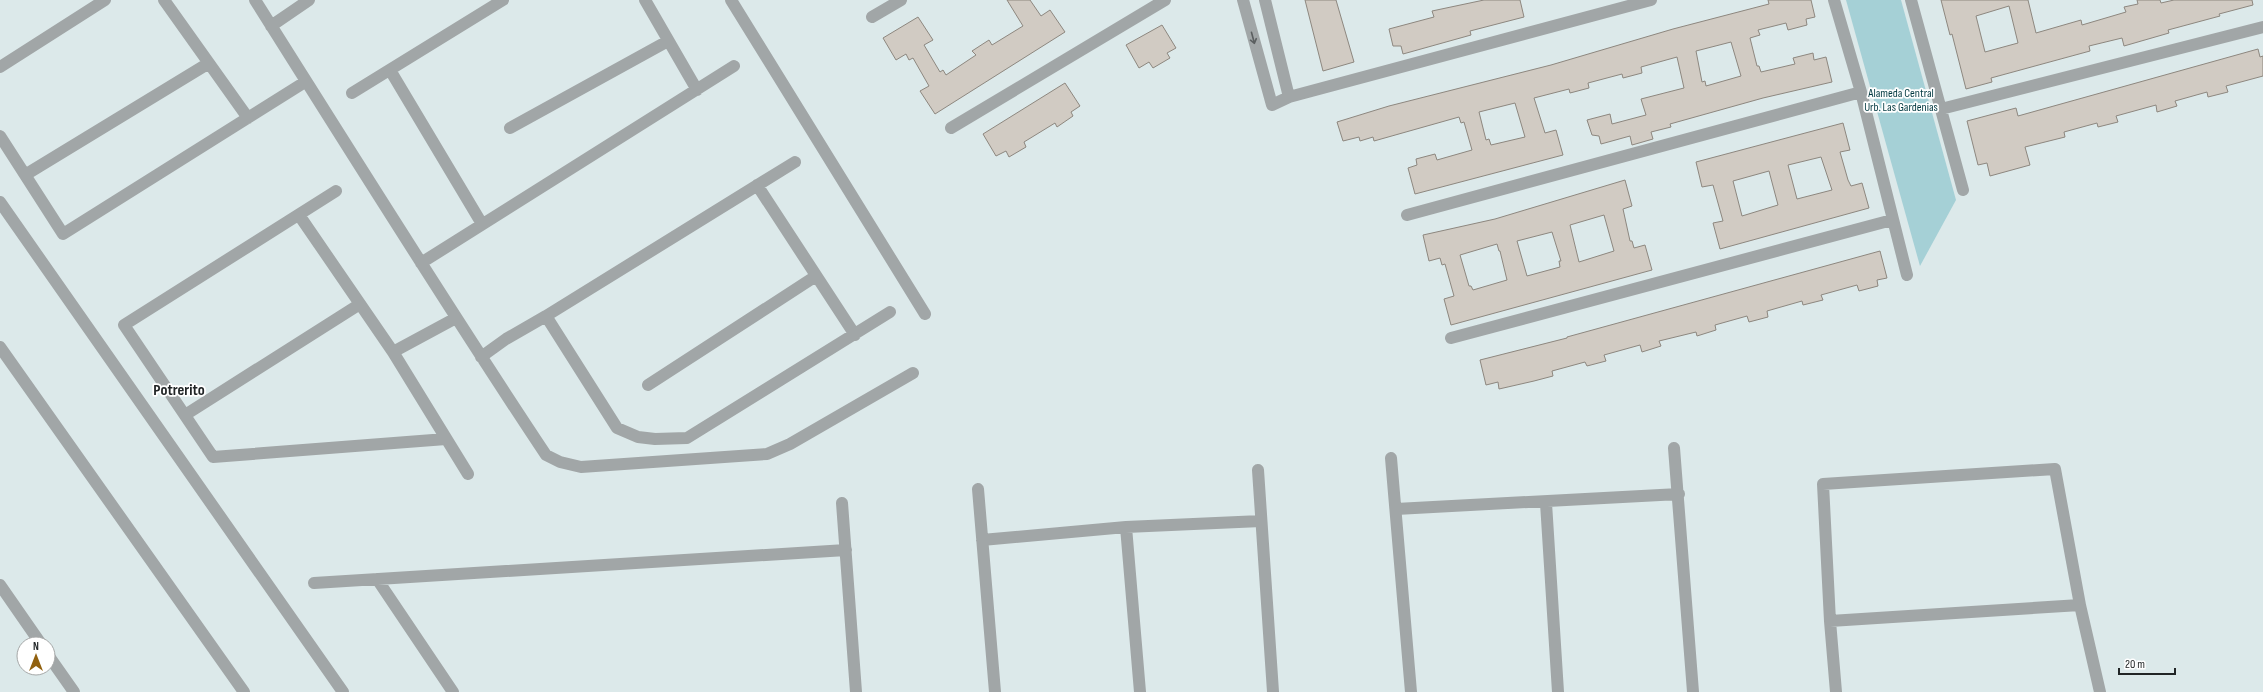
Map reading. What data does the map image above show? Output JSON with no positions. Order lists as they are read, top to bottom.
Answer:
{
  "districts": ["Potrerito"],
  "parks": ["Alameda Central Urb. Las Gardenias"],
  "scale_bar": "20 m",
  "north": "top"
}
